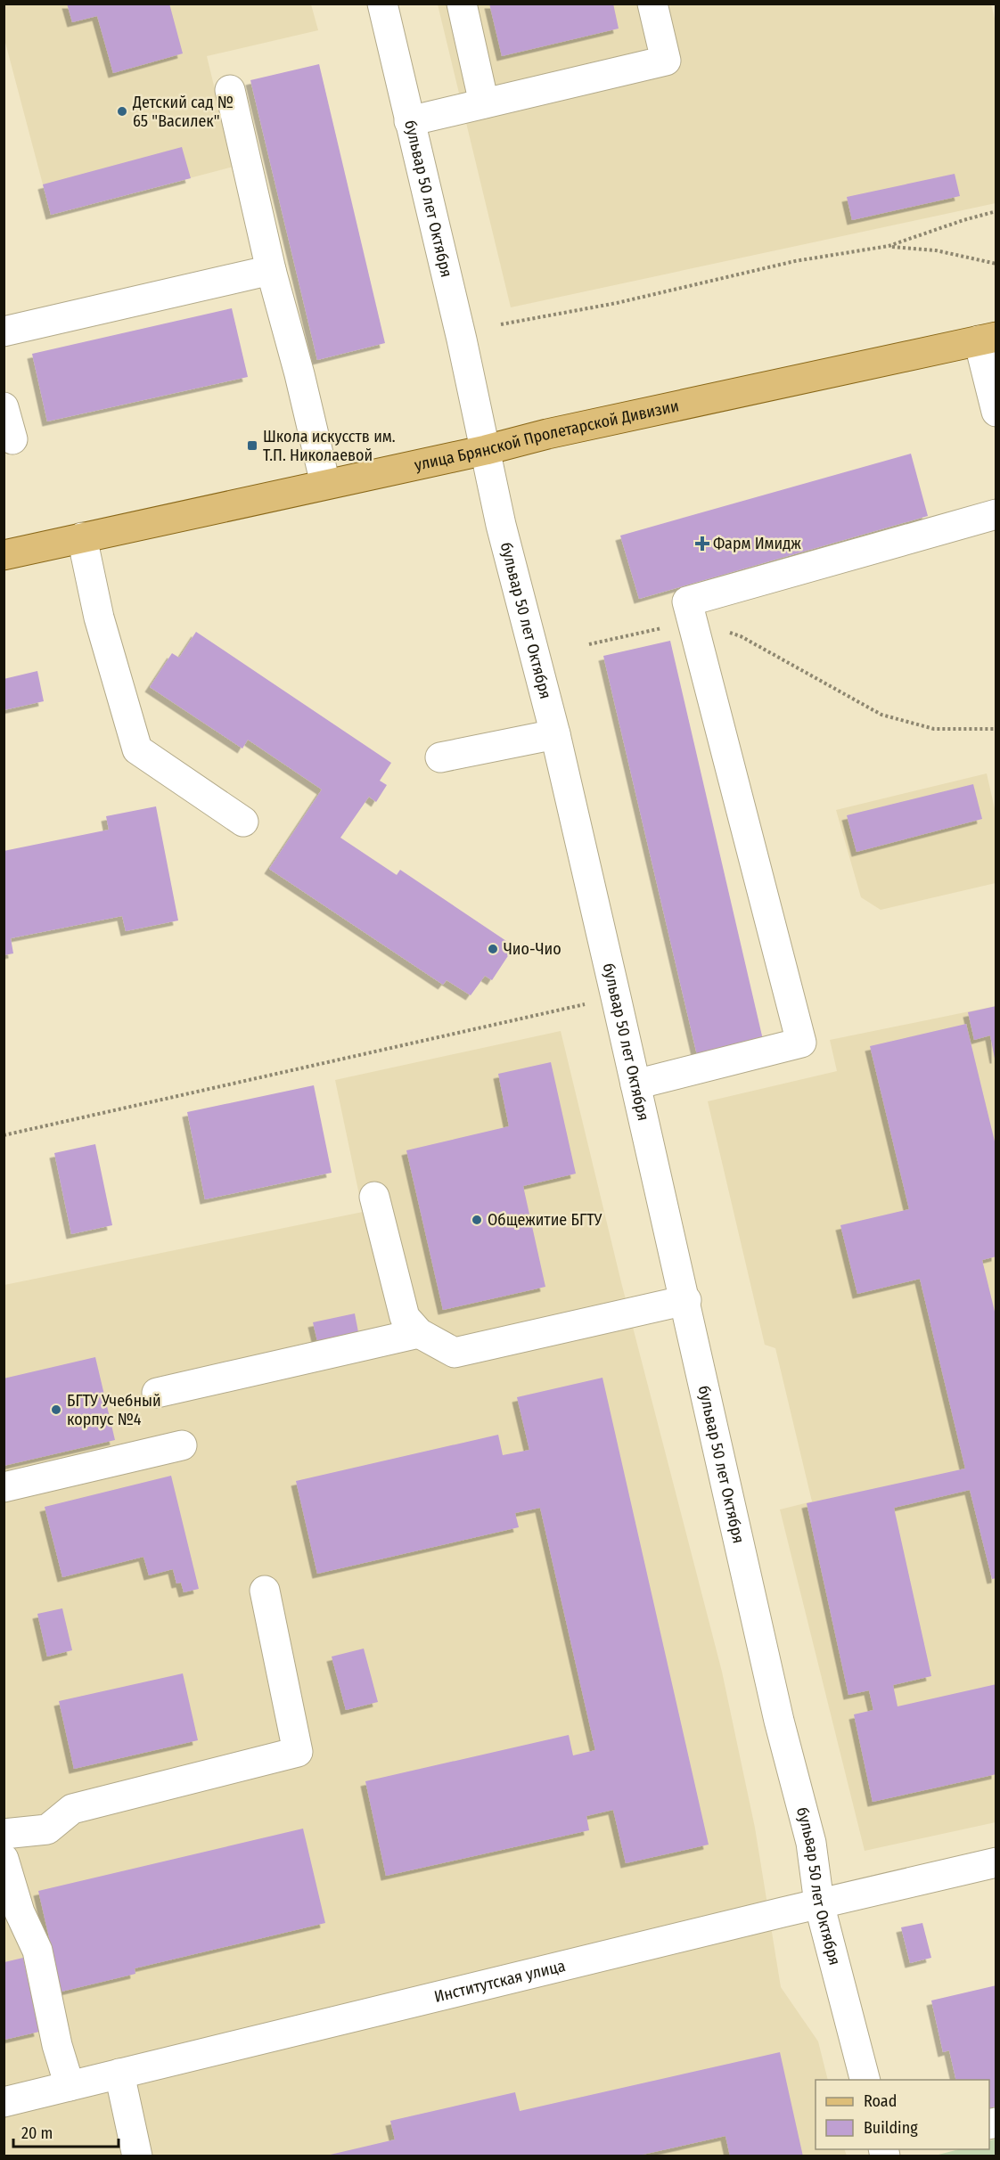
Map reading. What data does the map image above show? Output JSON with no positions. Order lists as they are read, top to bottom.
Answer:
{
  "streets": {
    "main road": ["улица Брянской Пролетарской Дивизии"],
    "street": ["бульвар 50 лет Октября", "Институтская улица"]
  },
  "crossings": [
    ["бульвар 50 лет Октября", "улица Брянской Пролетарской Дивизии"],
    ["бульвар 50 лет Октября", "Институтская улица"]
  ],
  "places": {
    "other": [
      "Детский сад № 65 \"Василек\"",
      "Чио-Чио",
      "Общежитие БГТУ",
      "БГТУ Учебный корпус №4"
    ],
    "transit": ["Школа искусств им. Т.П. Николаевой"],
    "health": ["Фарм Имидж"]
  },
  "legend": ["Road", "Building"],
  "scale_bar": "20 m"
}
